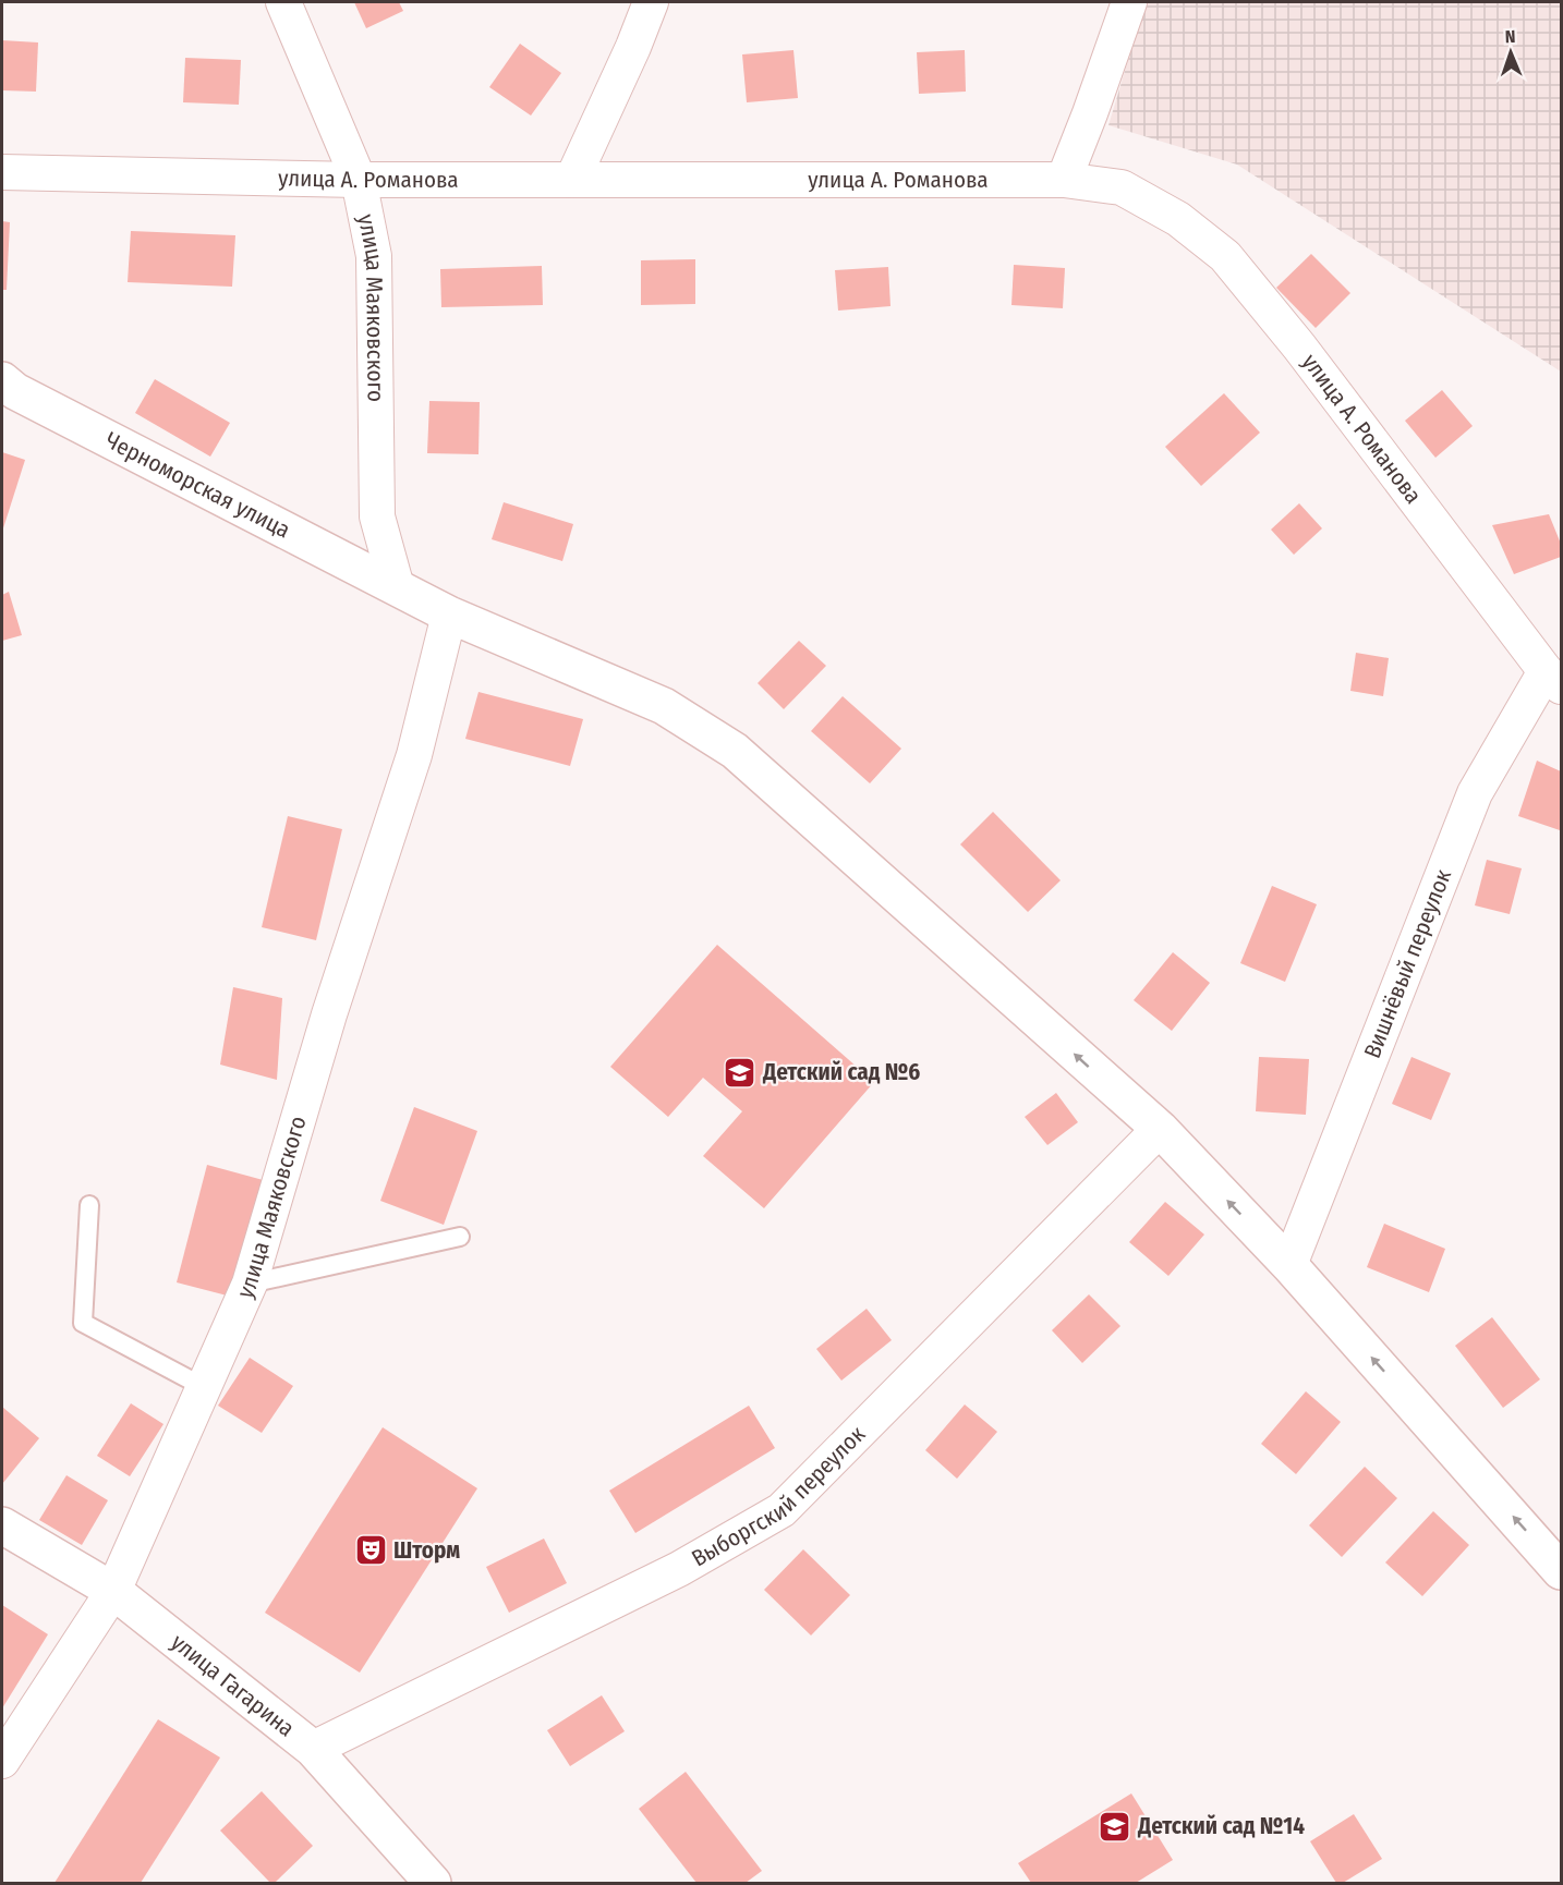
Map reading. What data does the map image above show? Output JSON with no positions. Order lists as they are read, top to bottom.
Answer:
{
  "streets": {
    "street": [
      "улица А. Романова",
      "улица Маяковского",
      "Черноморская улица",
      "Вишнёвый переулок",
      "Выборгский переулок",
      "улица Гагарина"
    ]
  },
  "crossings": [
    ["улица А. Романова", "улица Маяковского"],
    ["улица А. Романова", "Вишнёвый переулок"],
    ["улица Маяковского", "Черноморская улица"],
    ["улица Маяковского", "улица Гагарина"],
    ["Черноморская улица", "Вишнёвый переулок"],
    ["Черноморская улица", "Выборгский переулок"],
    ["Выборгский переулок", "улица Гагарина"]
  ],
  "one_way": ["Черноморская улица"],
  "places": {
    "school or university": ["Детский сад №6", "Детский сад №14"],
    "theatre": ["Шторм"]
  },
  "north": "top"
}
